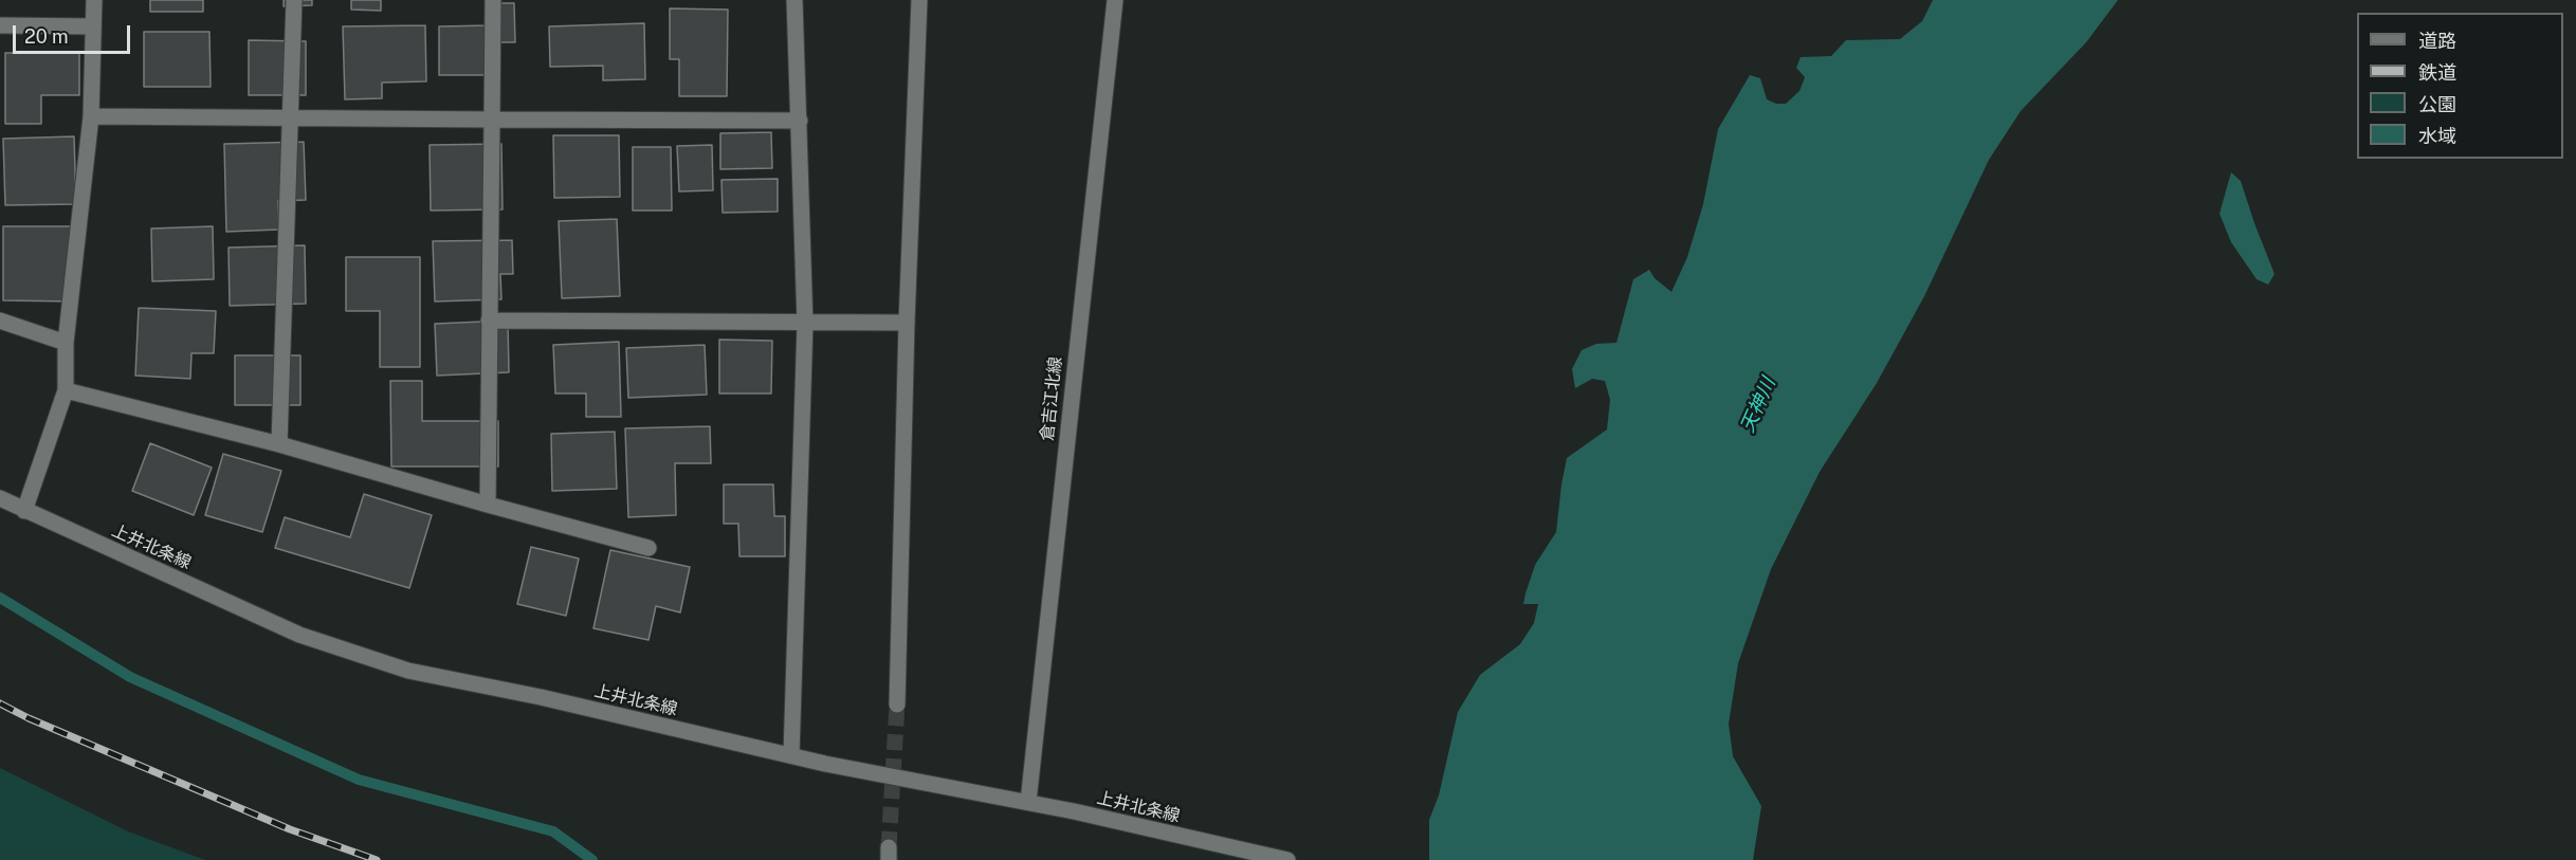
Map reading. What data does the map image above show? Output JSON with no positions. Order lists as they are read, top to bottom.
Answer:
{
  "streets": {
    "street": ["倉吉江北線", "上井北条線"]
  },
  "crossings": [
    ["倉吉江北線", "上井北条線"]
  ],
  "water": ["天神川"],
  "legend": [
    "道路",
    "鉄道",
    "公園",
    "水域"
  ],
  "scale_bar": "20 m"
}
